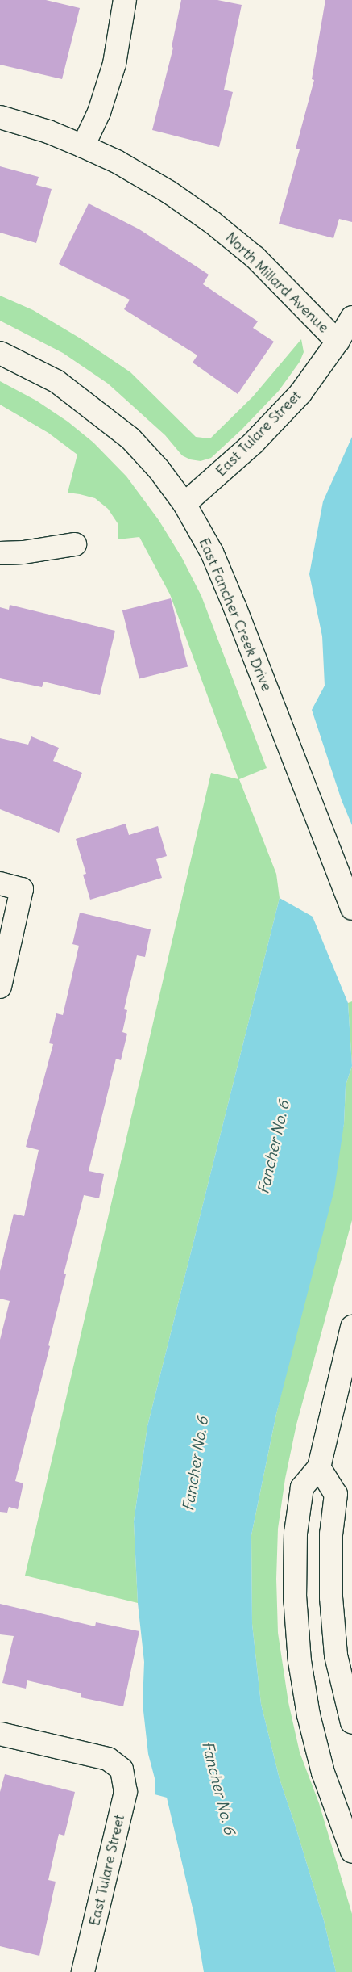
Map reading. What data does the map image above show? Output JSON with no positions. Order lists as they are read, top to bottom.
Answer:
{
  "streets": {
    "street": ["North Millard Avenue", "East Tulare Street", "East Fancher Creek Drive"]
  },
  "crossings": [
    ["North Millard Avenue", "East Tulare Street"],
    ["East Tulare Street", "East Fancher Creek Drive"]
  ],
  "water": ["Fancher No. 6"]
}
